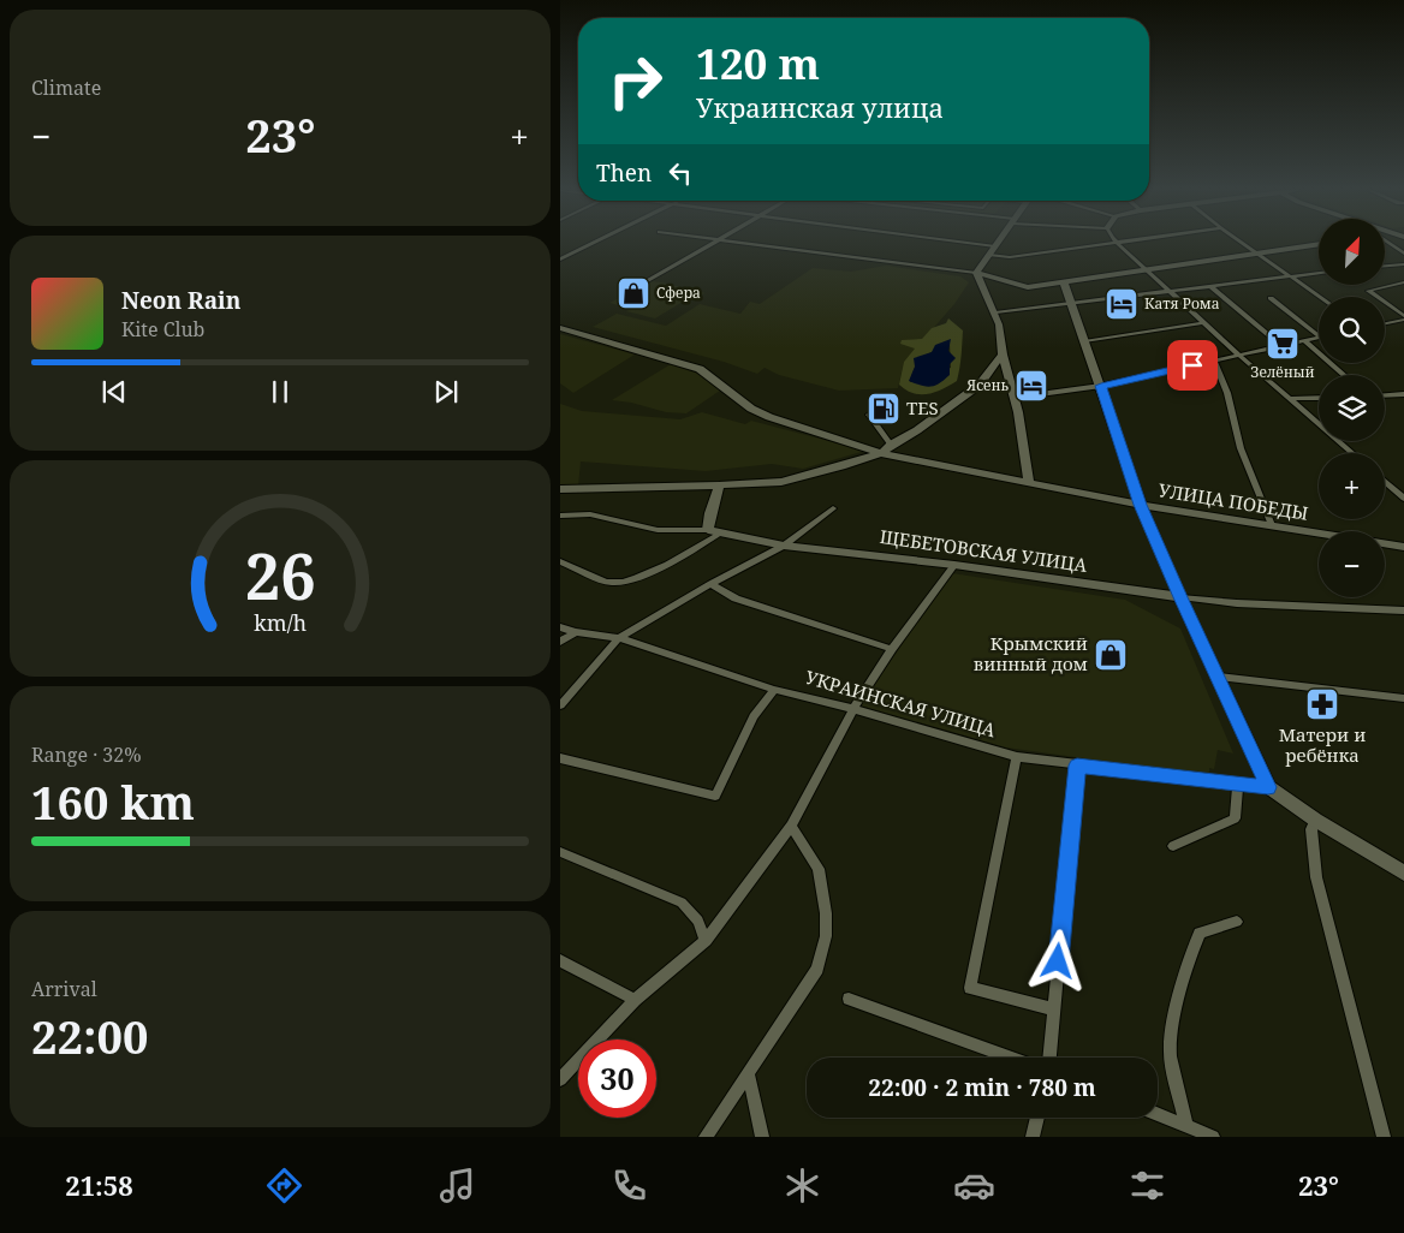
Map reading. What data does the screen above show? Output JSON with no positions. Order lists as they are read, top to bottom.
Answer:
{
  "streets": {
    "main road": ["УЛИЦА ПОБЕДЫ", "ЩЕБЕТОВСКАЯ УЛИЦА", "УКРАИНСКАЯ УЛИЦА"]
  },
  "places": {
    "shop": ["Сфера", "Крымский винный дом"],
    "hotel": ["Катя Рома", "Ясень"],
    "supermarket": ["Зелёный"],
    "fuel station": ["TES"],
    "pharmacy": ["Матери и ребёнка"]
  },
  "north": "top right",
  "page": {
    "tile": [
      "Climate",
      ["Range · 32%", "160 km"],
      ["Arrival", "22:00"]
    ],
    "turn": ["120 m", "Украинская улица"],
    "heat": ["−", "23°", "+"],
    "then": "Then",
    "map_buttons": ["+", "−"],
    "song": ["Neon Rain", "Kite Club"],
    "limit": "30",
    "trip": "22:00 · 2 min · 780 m",
    "tabs": ["21:58", "23°"],
    "gauge": ["26", "km/h"]
  }
}
